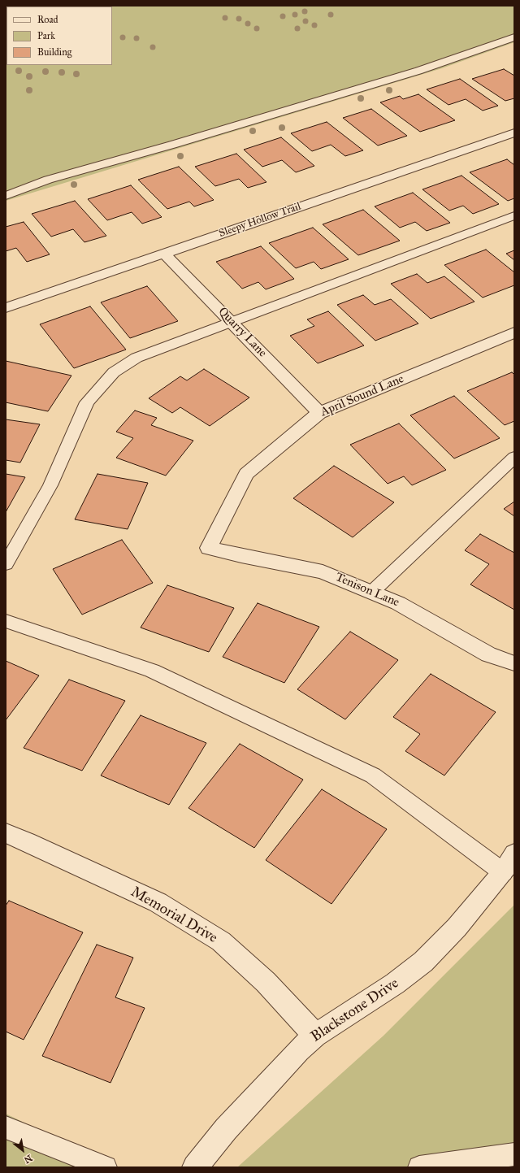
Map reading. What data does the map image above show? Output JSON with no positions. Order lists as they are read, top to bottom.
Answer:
{
  "streets": {
    "street": [
      "Sleepy Hollow Trail",
      "Quarry Lane",
      "April Sound Lane",
      "Tenison Lane",
      "Memorial Drive",
      "Blackstone Drive"
    ]
  },
  "crossings": [
    ["Sleepy Hollow Trail", "Quarry Lane"],
    ["Quarry Lane", "April Sound Lane"],
    ["April Sound Lane", "Tenison Lane"],
    ["Memorial Drive", "Blackstone Drive"]
  ],
  "legend": ["Road", "Park", "Building"],
  "north": "bottom right"
}
